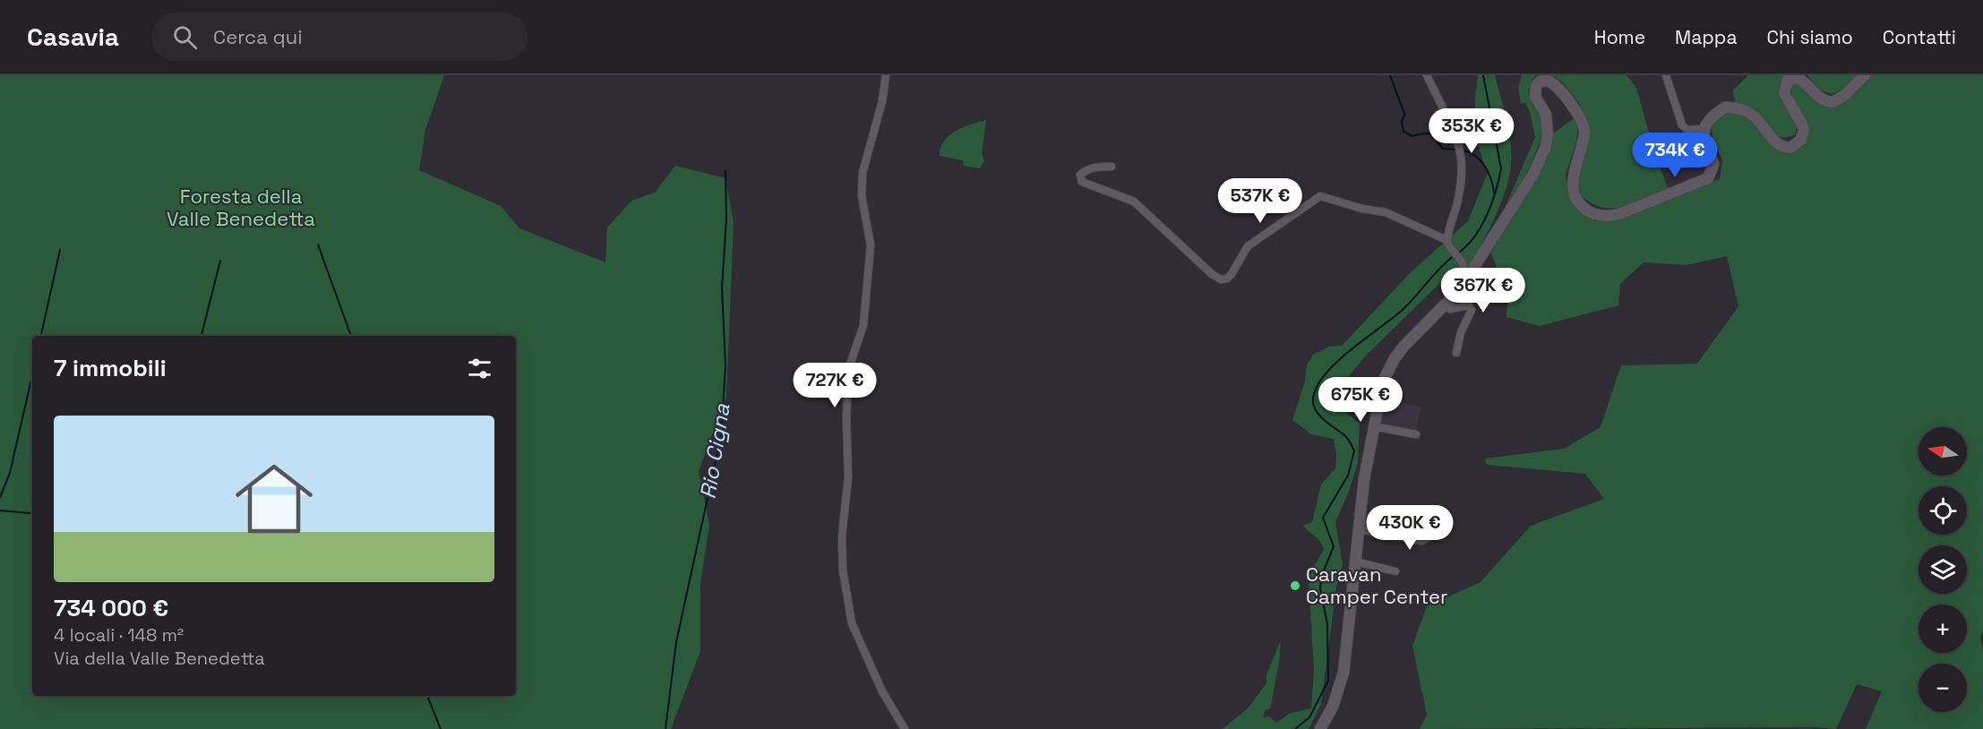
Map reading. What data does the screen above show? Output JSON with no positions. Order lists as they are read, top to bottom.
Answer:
{
  "water": ["Rio Cigna"],
  "parks": ["Foresta della Valle Benedetta"],
  "places": ["Caravan Camper Center"],
  "north": "left",
  "page": {
    "header": "Casavia",
    "search": "Cerca qui",
    "nav": [
      "Home",
      "Mappa",
      "Chi siamo",
      "Contatti"
    ],
    "price": [
      "353K €",
      "734K €",
      "537K €",
      "367K €",
      "727K €",
      "675K €",
      "430K €"
    ],
    "heading": "7 immobili",
    "list": [
      {
        "name": "734 000 €",
        "note": "4 locali · 148 m² · Via della Valle Benedetta"
      }
    ],
    "map_buttons": ["+", "−"]
  }
}
